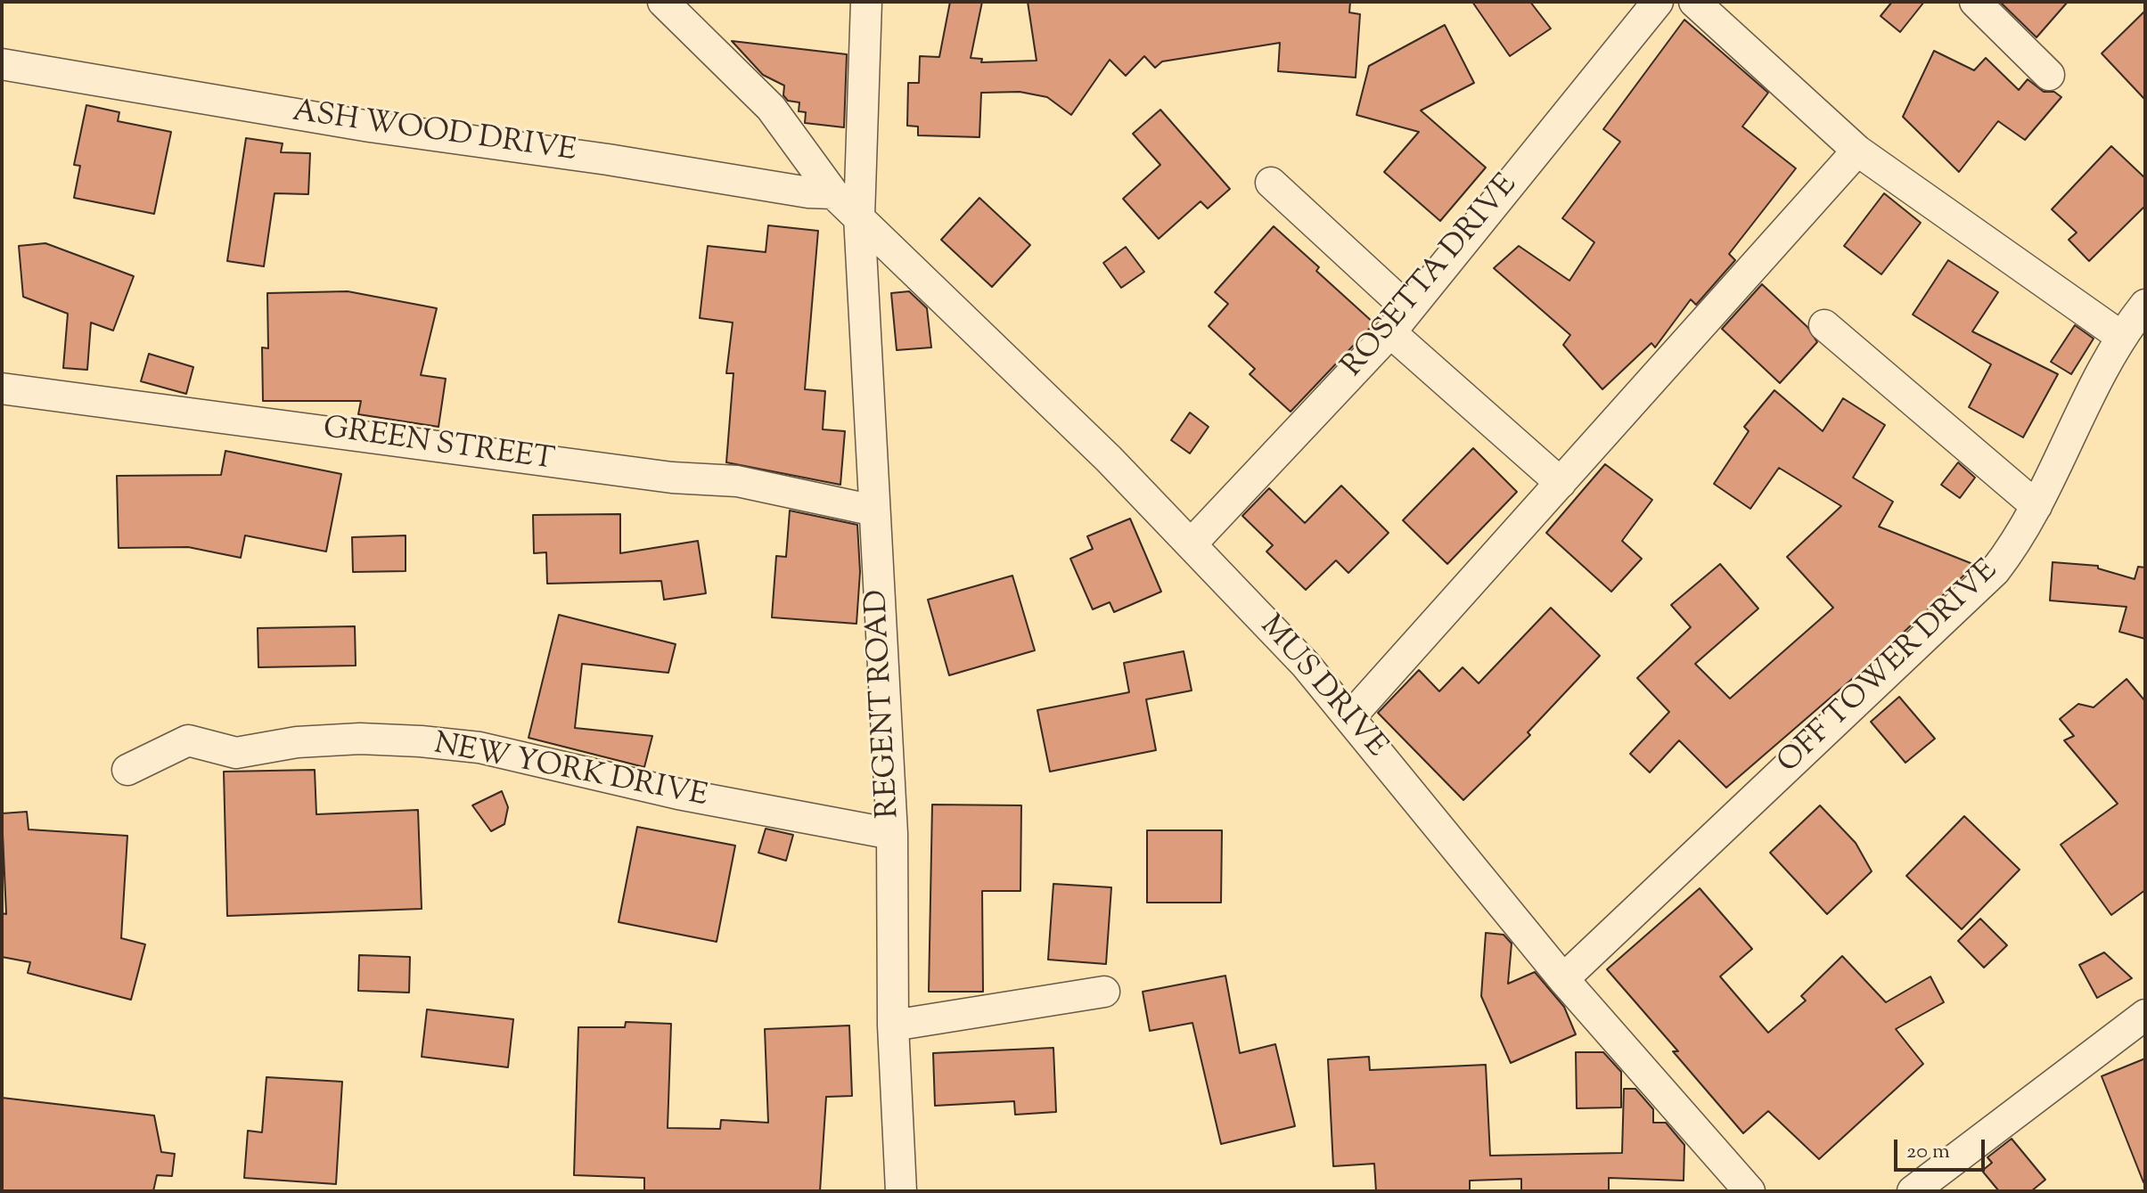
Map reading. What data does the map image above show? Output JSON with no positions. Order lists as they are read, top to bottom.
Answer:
{
  "streets": {
    "street": [
      "ASH WOOD DRIVE",
      "ROSETTA DRIVE",
      "GREEN STREET",
      "OFF TOWER DRIVE",
      "MUS DRIVE",
      "REGENT ROAD",
      "NEW YORK DRIVE"
    ]
  },
  "crossings": [
    ["ROSETTA DRIVE", "MUS DRIVE"],
    ["GREEN STREET", "REGENT ROAD"],
    ["OFF TOWER DRIVE", "MUS DRIVE"],
    ["MUS DRIVE", "REGENT ROAD"],
    ["REGENT ROAD", "NEW YORK DRIVE"]
  ],
  "scale_bar": "20 m"
}
